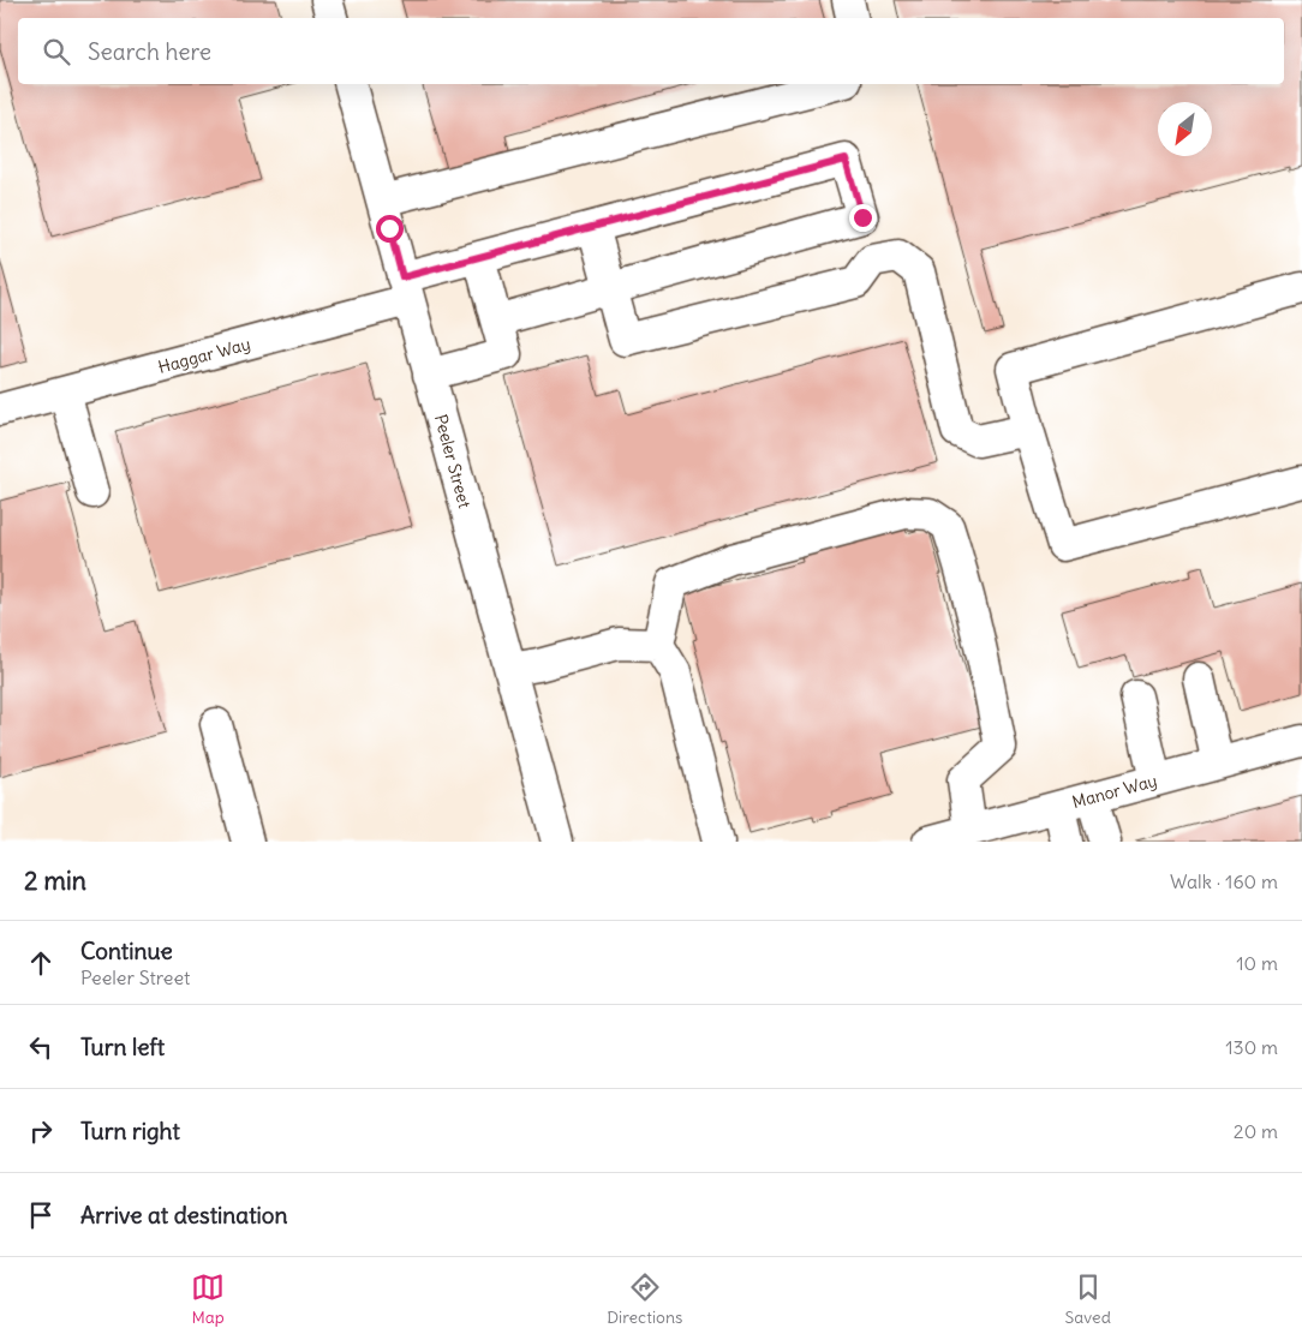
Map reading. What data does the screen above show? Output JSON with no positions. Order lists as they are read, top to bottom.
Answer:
{
  "streets": {
    "street": ["Haggar Way", "Peeler Street", "Manor Way"]
  },
  "crossings": [
    ["Haggar Way", "Peeler Street"]
  ],
  "north": "bottom left",
  "page": {
    "search": "Search here",
    "heading": ["2 min", "Walk · 160 m"],
    "list": [
      ["Continue", "Peeler Street", "10 m"],
      ["Turn left", "130 m"],
      ["Turn right", "20 m"],
      "Arrive at destination"
    ],
    "nav": ["Map", "Directions", "Saved"]
  }
}
